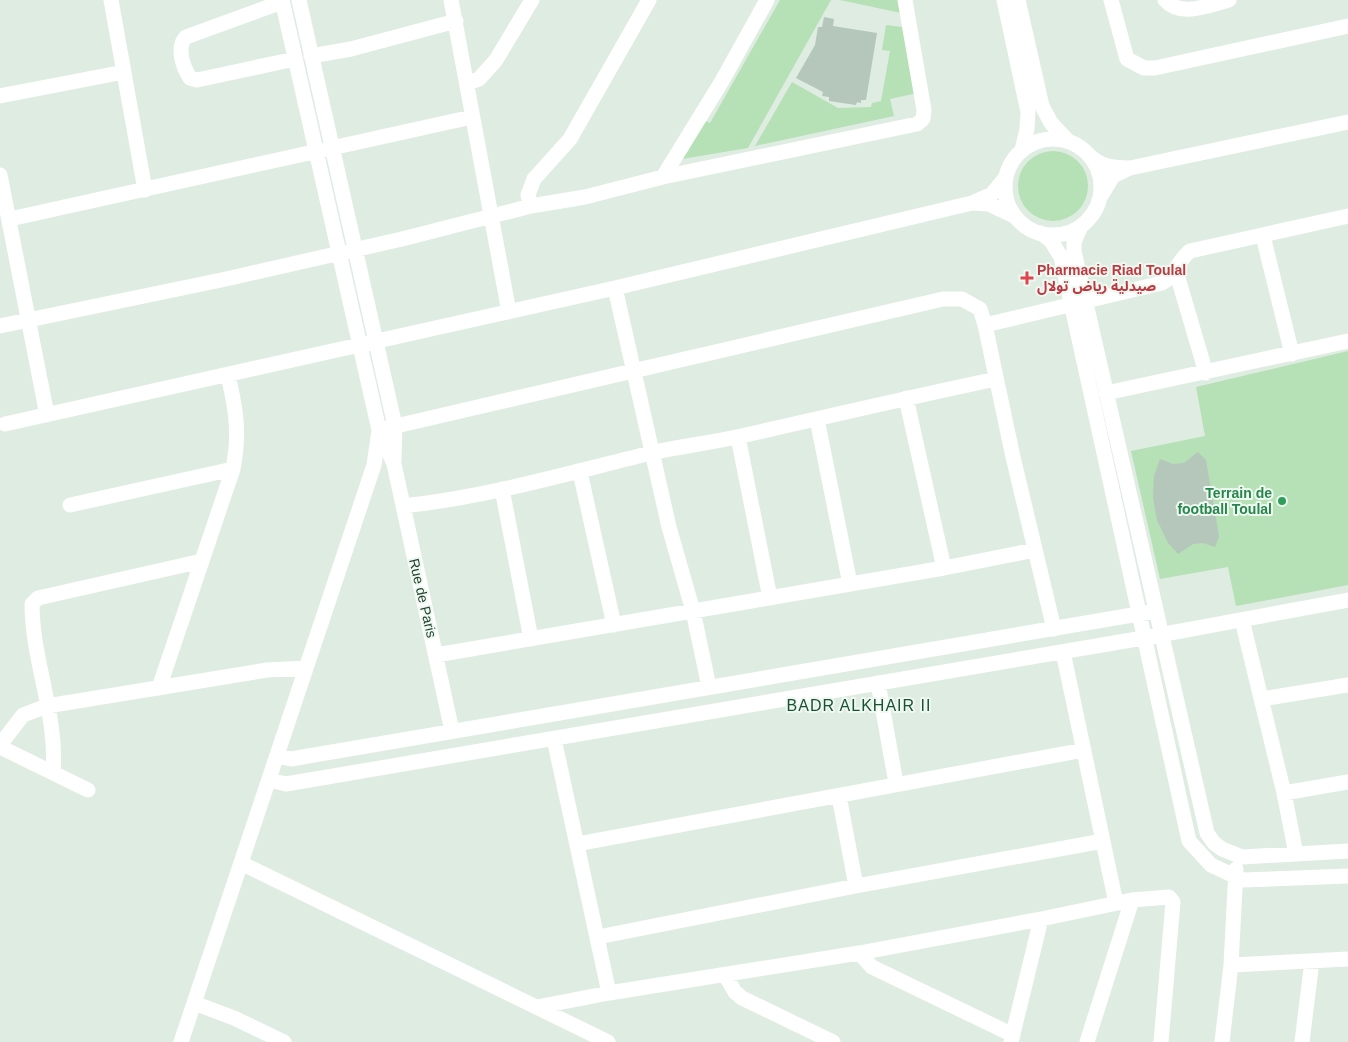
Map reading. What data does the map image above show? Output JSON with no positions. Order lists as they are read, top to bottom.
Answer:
{
  "streets": {
    "street": ["Rue de Paris"]
  },
  "districts": ["BADR ALKHAIR II"],
  "places": {
    "health": ["Pharmacie Riad Toulal صيدلية رياض تولال"],
    "other": ["Terrain de football Toulal"]
  }
}
